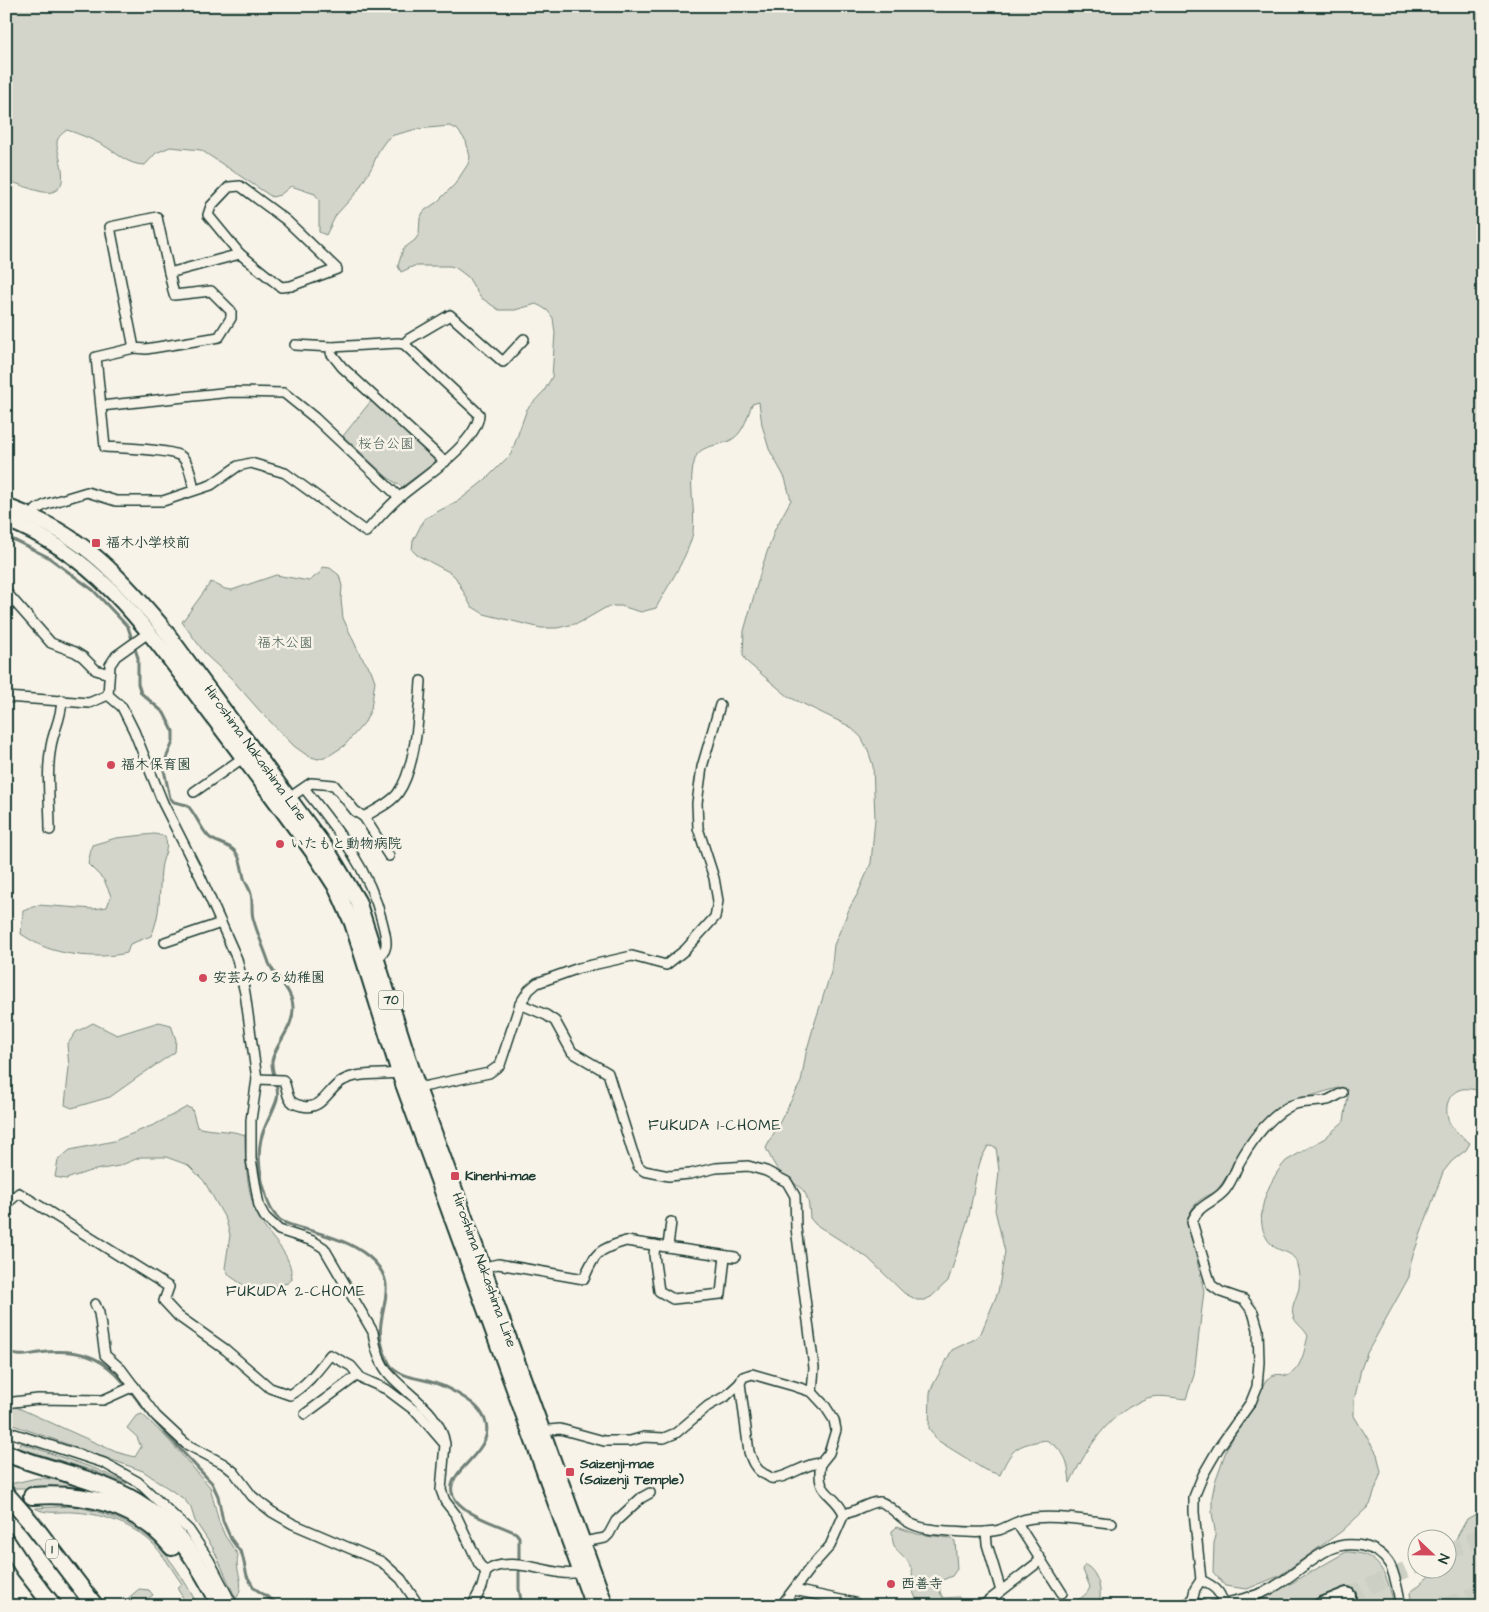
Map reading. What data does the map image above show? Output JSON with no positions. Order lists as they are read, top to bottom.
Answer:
{
  "streets": {
    "highway": ["1"],
    "main road": ["Hiroshima Nakashima Line", "70"]
  },
  "districts": ["FUKUDA 1-CHOME", "FUKUDA 2-CHOME"],
  "parks": ["桜台公園", "福木公園"],
  "places": {
    "transit": ["福木小学校前", "Kinenhi-mae", "Saizenji-mae (Saizenji Temple)"],
    "other": [
      "福木保育園",
      "いたもと動物病院",
      "安芸みのる幼稚園",
      "西善寺"
    ]
  },
  "north": "right"
}
